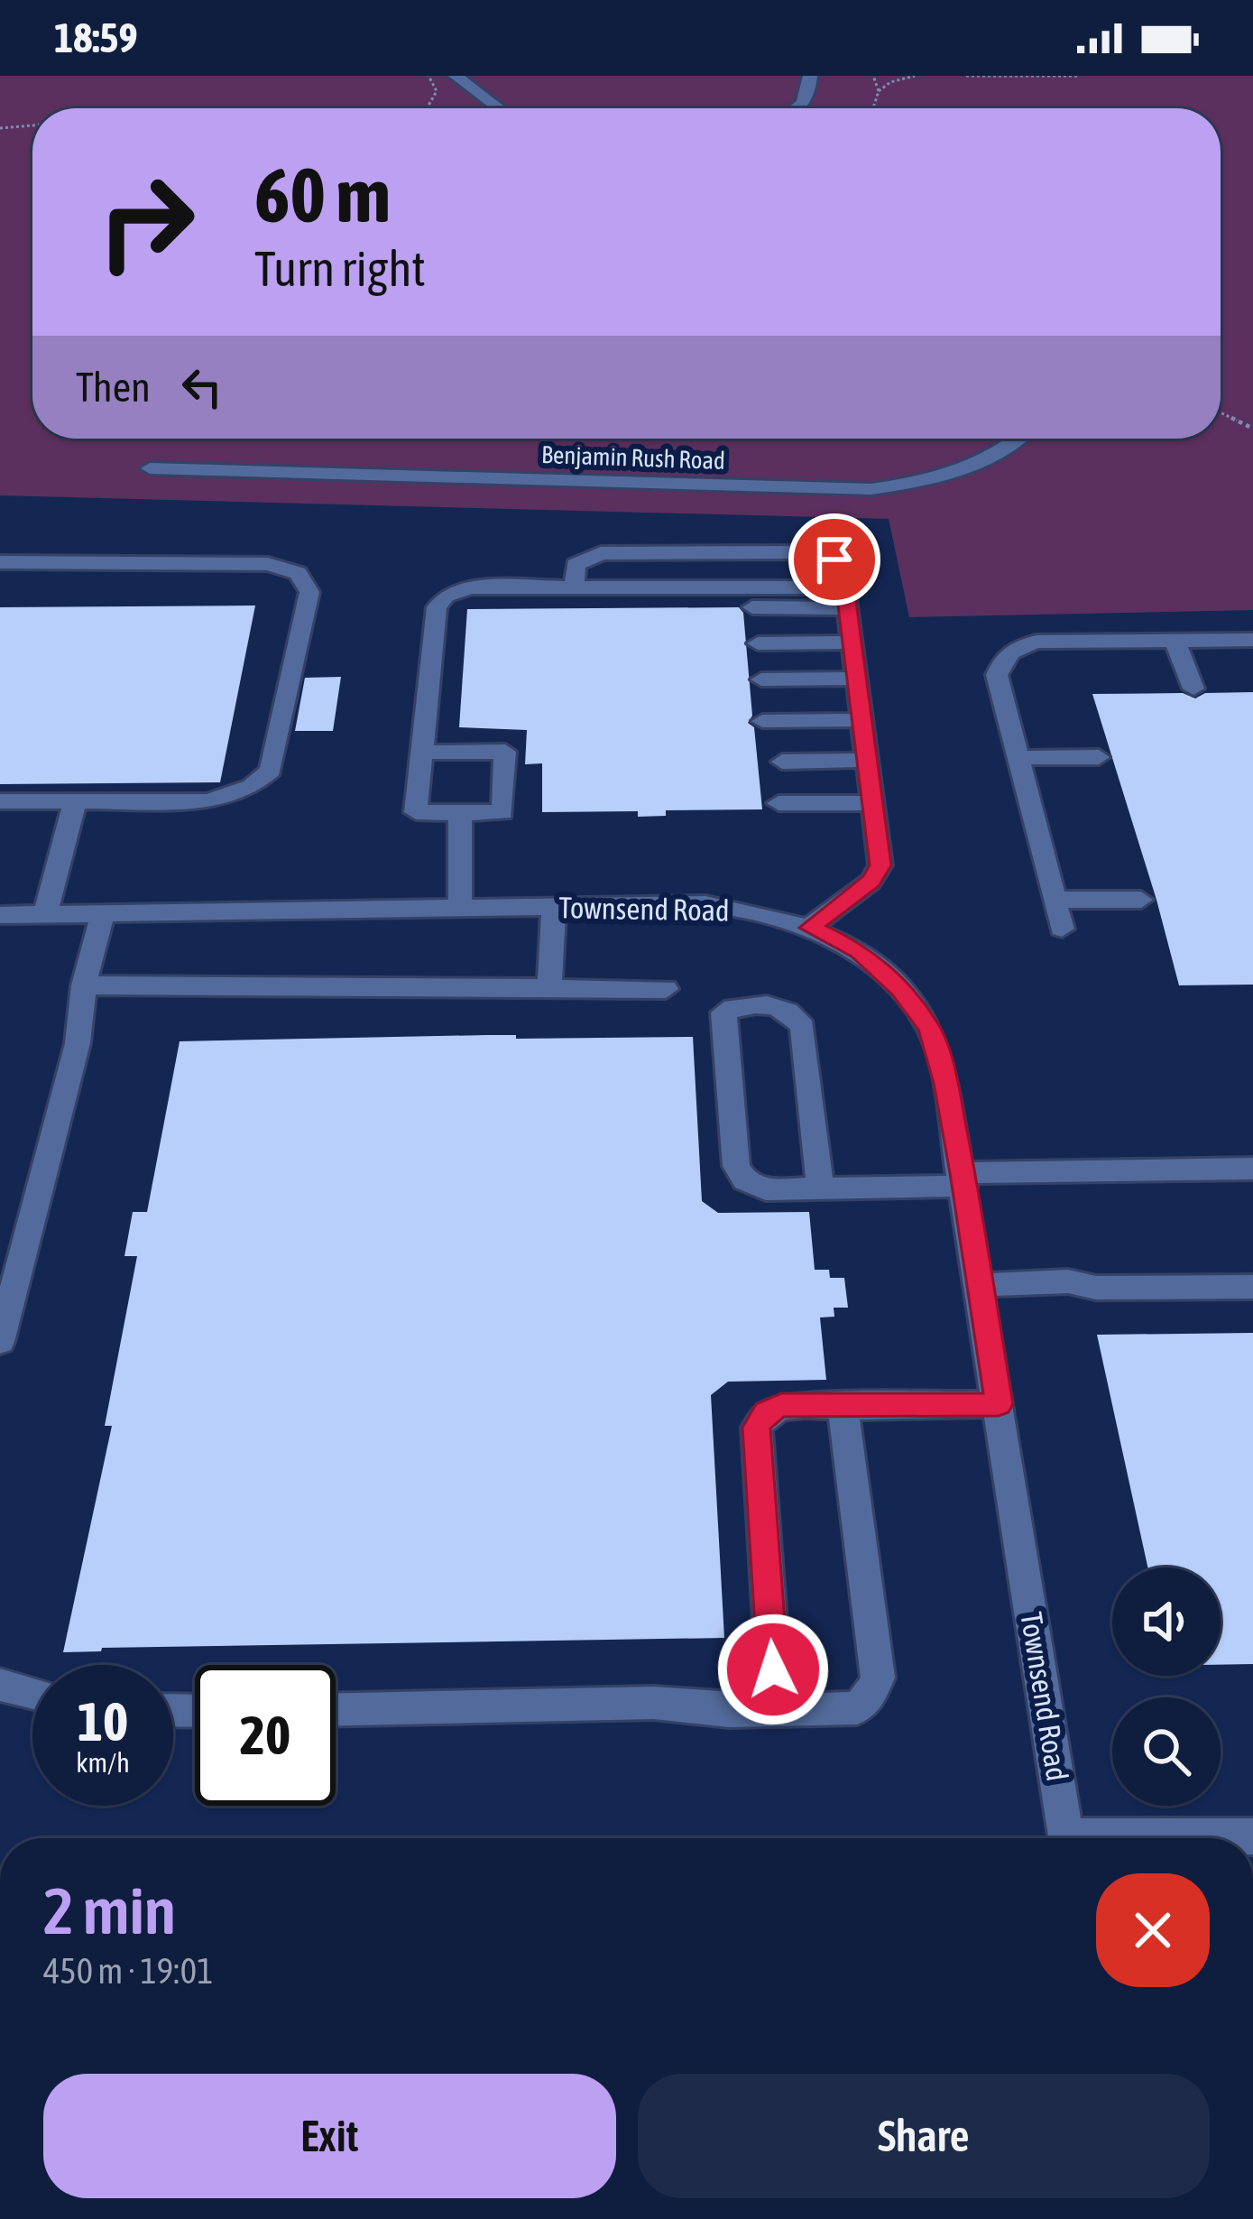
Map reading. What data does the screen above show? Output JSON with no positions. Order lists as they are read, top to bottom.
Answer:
{
  "streets": {
    "street": ["Benjamin Rush Road", "Townsend Road"]
  },
  "page": {
    "status": "18:59",
    "turn": ["60 m", "Turn right"],
    "then": "Then",
    "speed": "10 km/h",
    "limit": "20",
    "heading": ["2 min", "450 m · 19:01"],
    "buttons": ["Exit", "Share"]
  }
}
